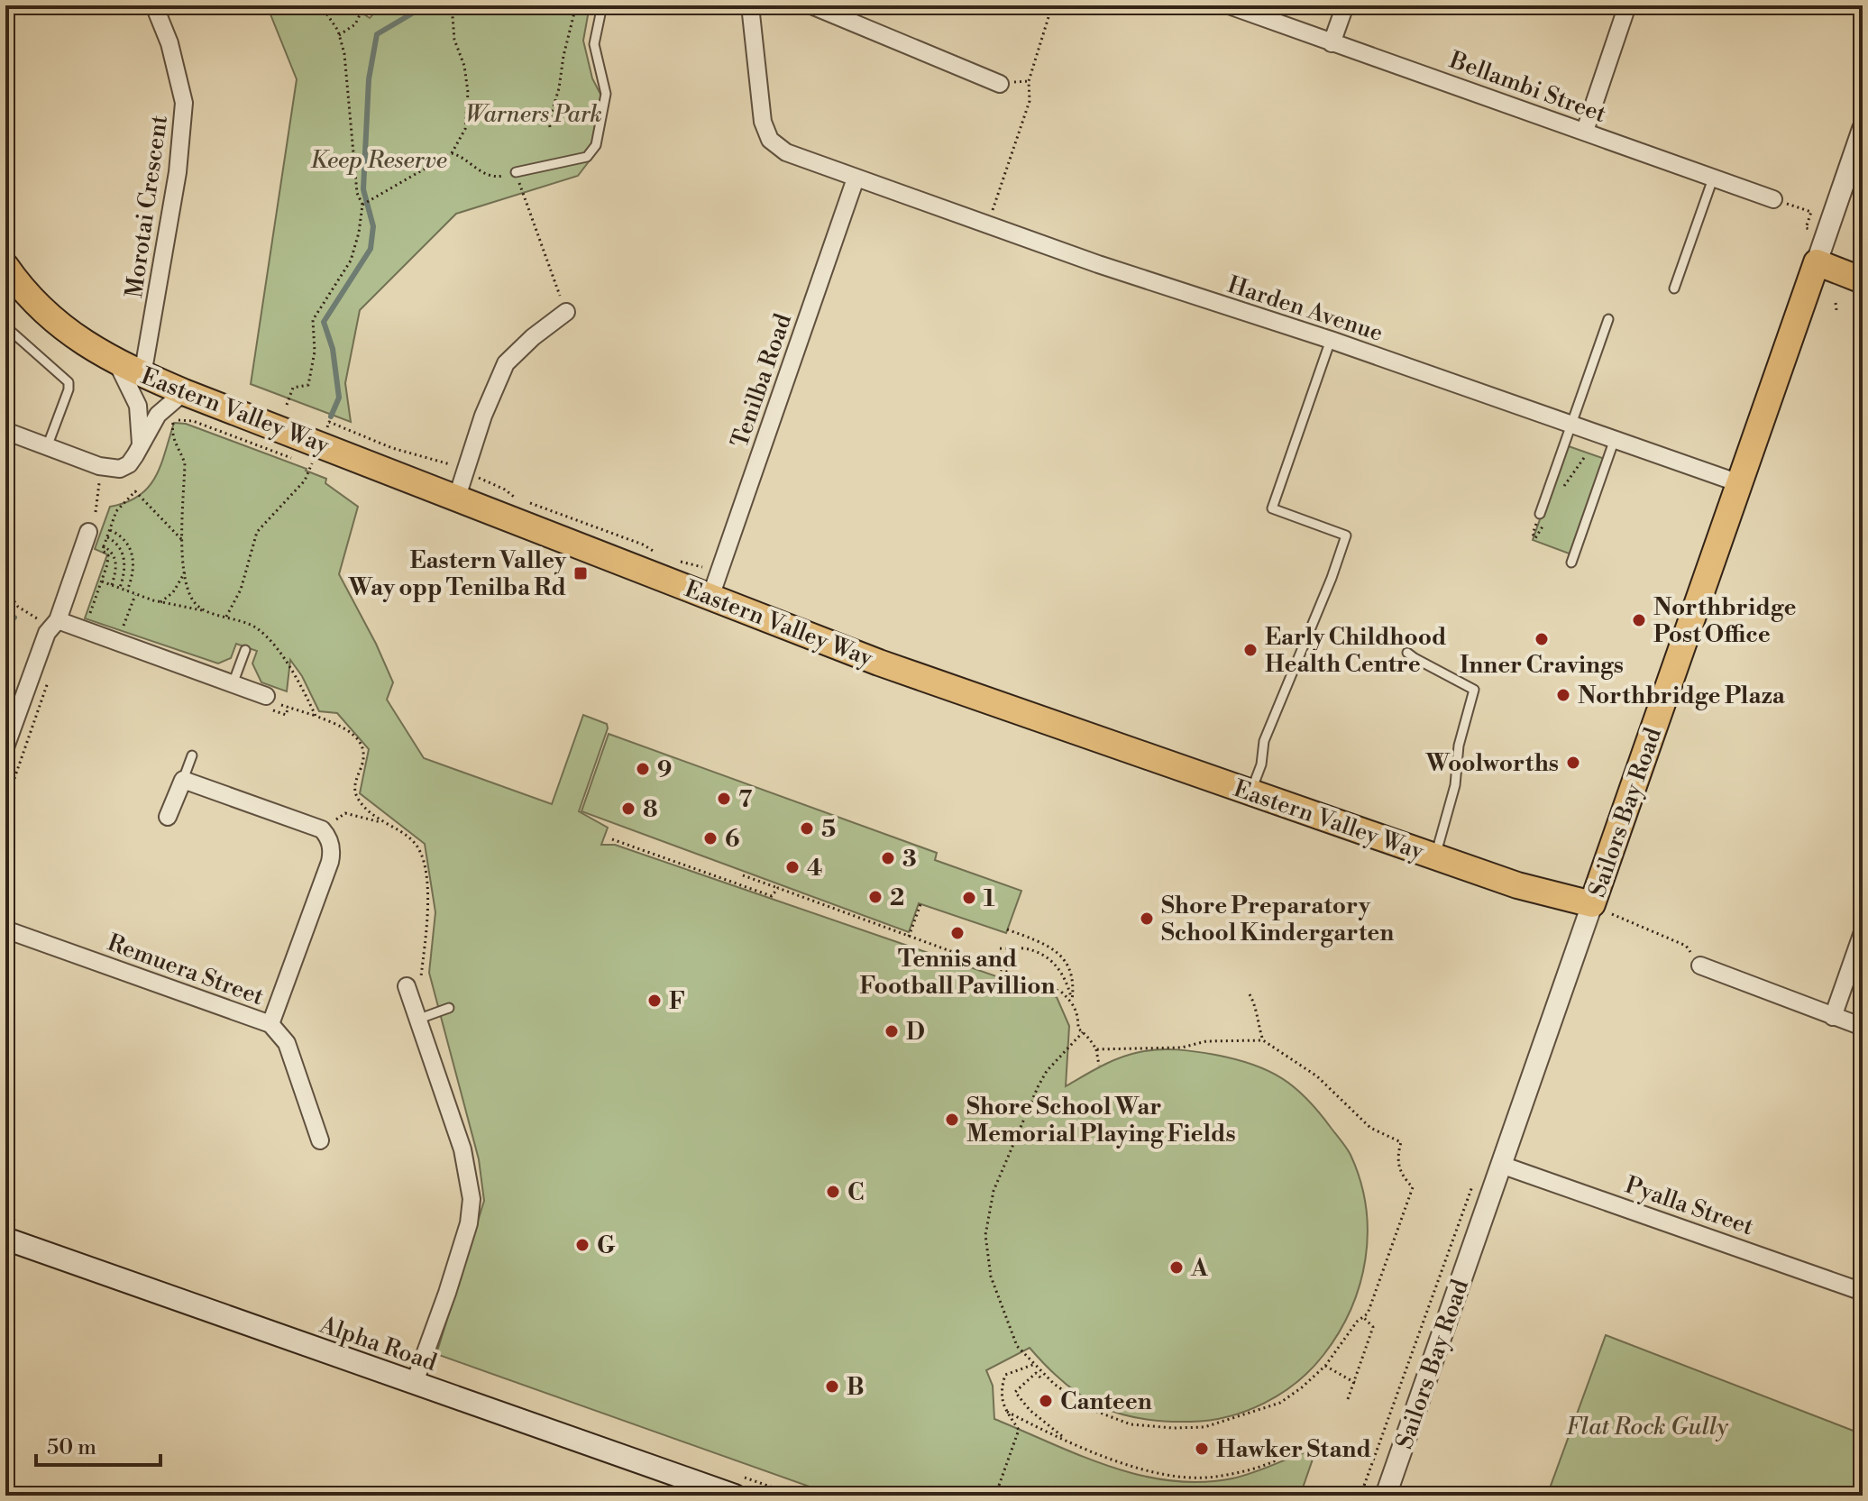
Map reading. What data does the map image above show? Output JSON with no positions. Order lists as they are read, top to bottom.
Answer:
{
  "streets": {
    "main road": ["Eastern Valley Way", "Sailors Bay Road", "Alpha Road"],
    "street": [
      "Bellambi Street",
      "Morotai Crescent",
      "Harden Avenue",
      "Tenilba Road",
      "Remuera Street",
      "Pyalla Street"
    ]
  },
  "crossings": [
    ["Morotai Crescent", "Eastern Valley Way"],
    ["Harden Avenue", "Tenilba Road"],
    ["Harden Avenue", "Sailors Bay Road"],
    ["Tenilba Road", "Eastern Valley Way"],
    ["Eastern Valley Way", "Sailors Bay Road"],
    ["Sailors Bay Road", "Pyalla Street"]
  ],
  "parks": ["Warners Park", "Keep Reserve", "Flat Rock Gully"],
  "places": {
    "transit": ["Eastern Valley Way opp Tenilba Rd"],
    "other": [
      "Northbridge Post Office",
      "Inner Cravings",
      "Early Childhood Health Centre",
      "Northbridge Plaza",
      "Woolworths",
      "9",
      "7",
      "8",
      "5",
      "6",
      "3",
      "4",
      "2",
      "1",
      "Shore Preparatory School Kindergarten",
      "Tennis and Football Pavillion",
      "F",
      "D",
      "Shore School War Memorial Playing Fields",
      "C",
      "G",
      "A",
      "B",
      "Canteen",
      "Hawker Stand"
    ]
  },
  "scale_bar": "50 m"
}
